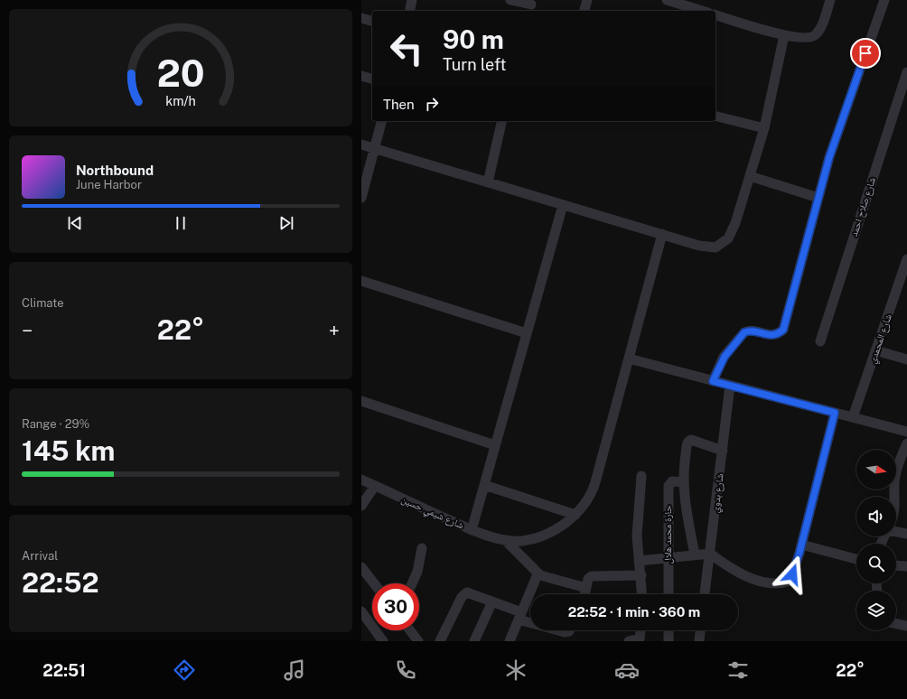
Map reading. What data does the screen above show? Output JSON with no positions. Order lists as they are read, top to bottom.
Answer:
{
  "streets": {
    "street": [
      "شارع صلاح احمد",
      "شارع المحمدي",
      "شارع بدوي",
      "شارع شيمي حسين",
      "حارة محمد هلال"
    ]
  },
  "north": "right",
  "page": {
    "turn": ["90 m", "Turn left"],
    "then": "Then",
    "song": ["Northbound", "June Harbor"],
    "tile": [
      "Climate",
      ["Range · 29%", "145 km"],
      ["Arrival", "22:52"]
    ],
    "heat": ["−", "22°", "+"],
    "limit": "30",
    "trip": "22:52 · 1 min · 360 m",
    "tabs": ["22:51", "22°"],
    "gauge": ["20", "km/h"]
  }
}
